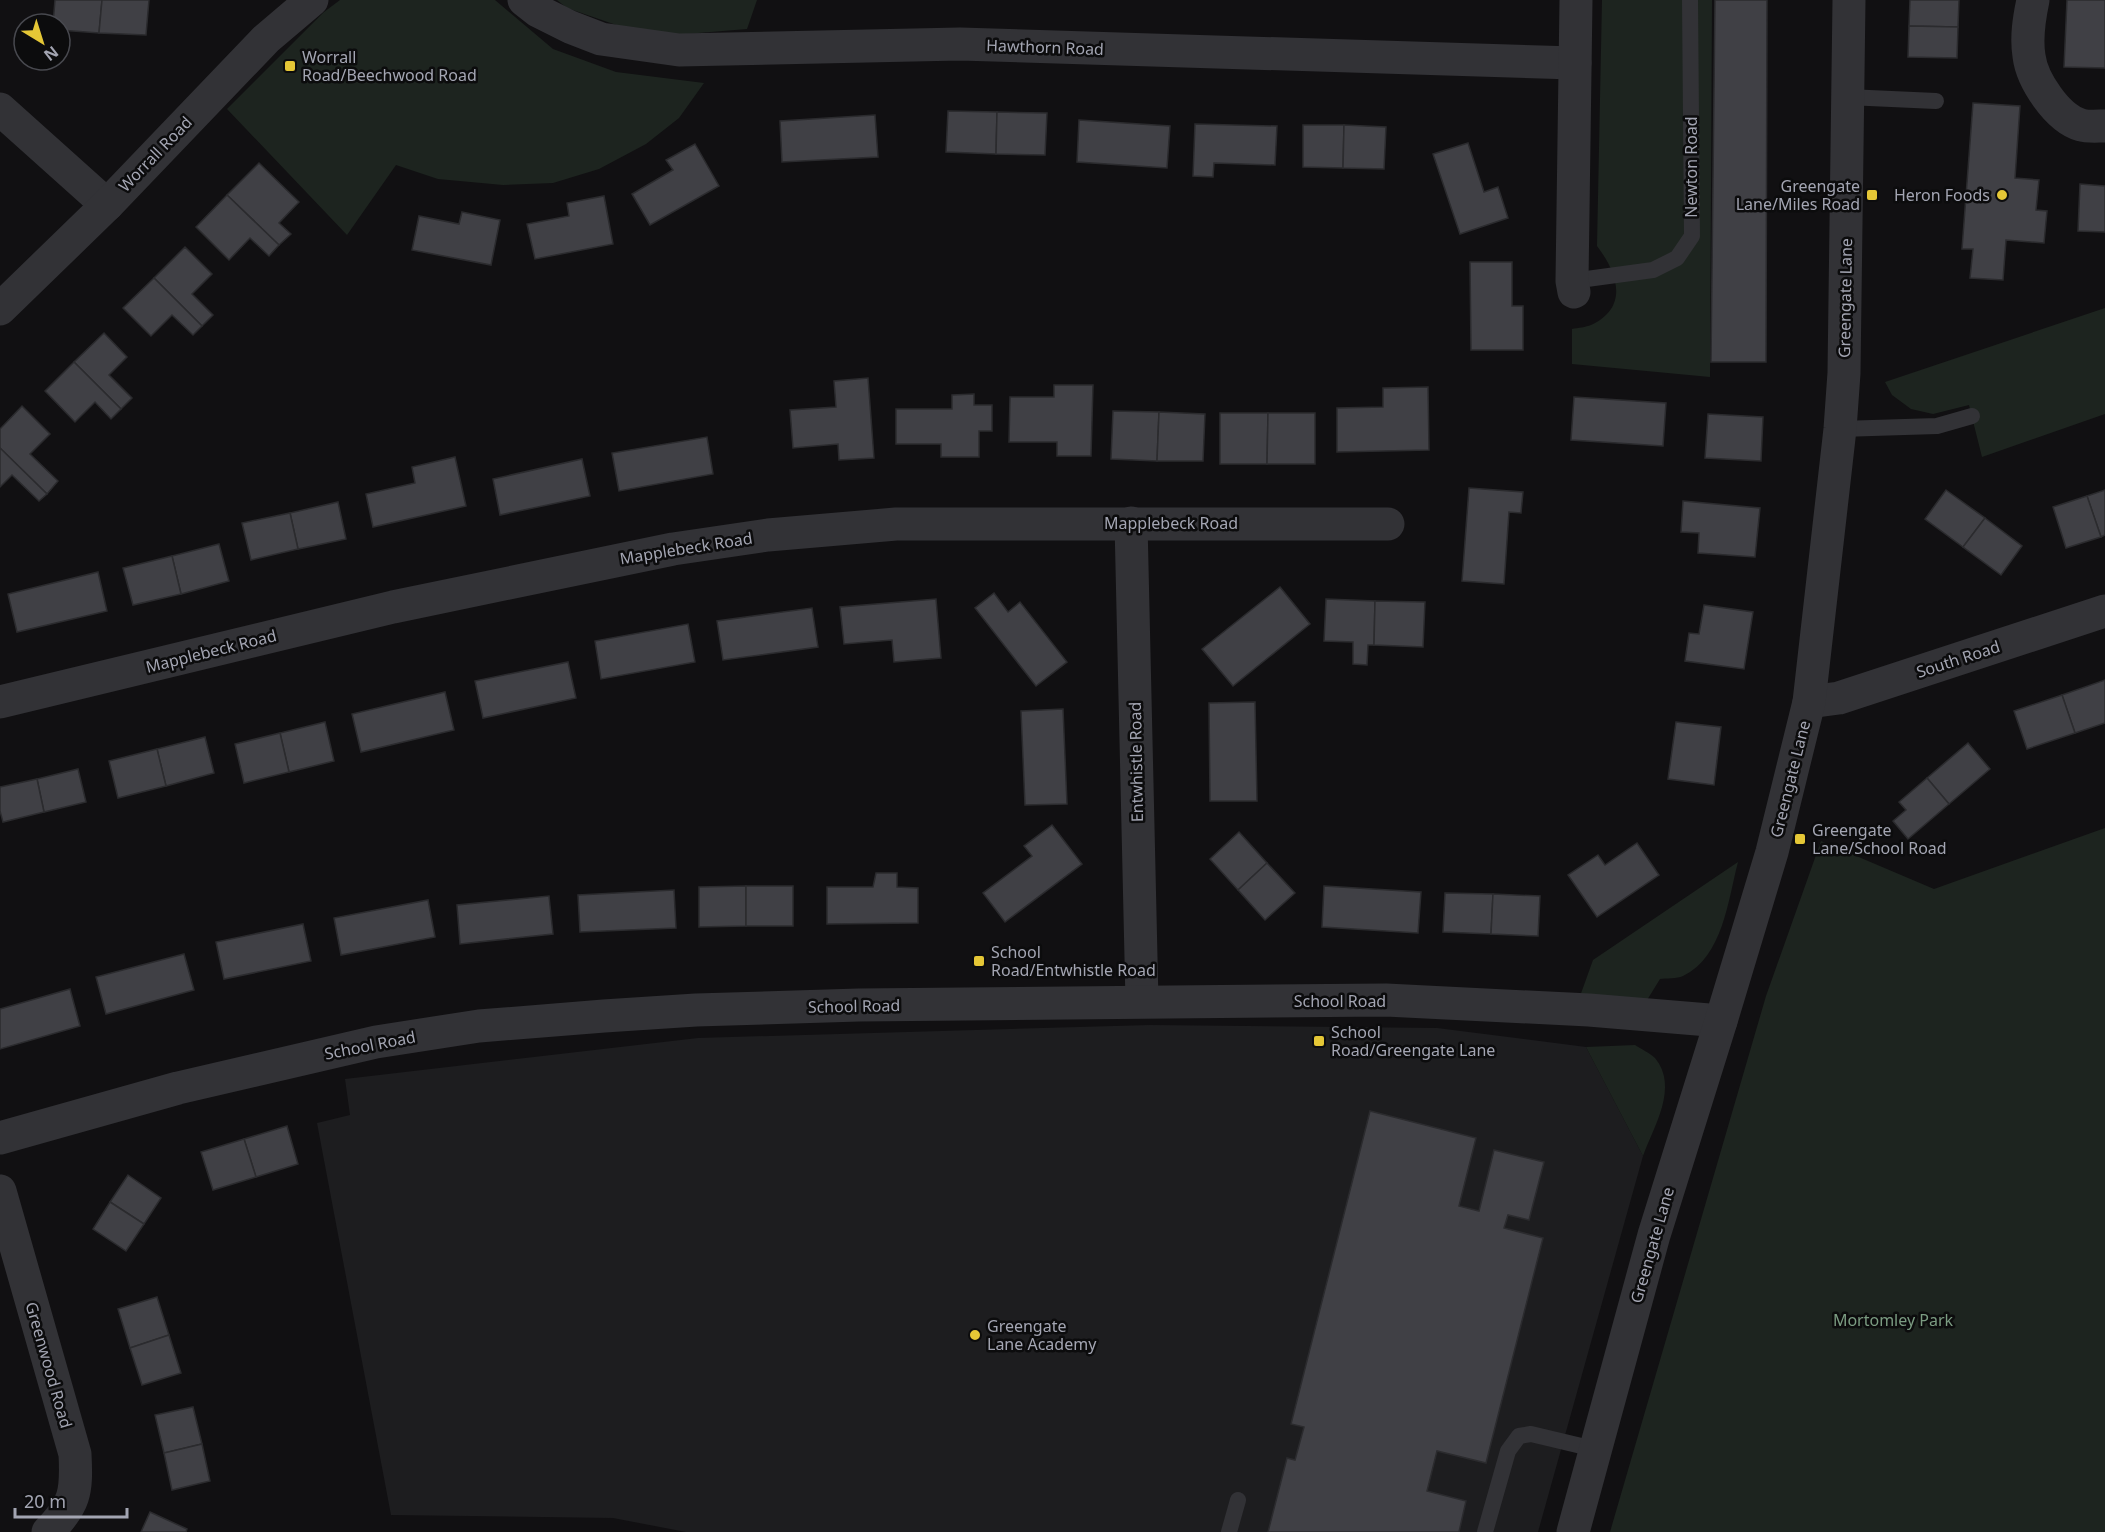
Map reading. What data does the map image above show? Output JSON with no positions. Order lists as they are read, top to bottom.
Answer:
{
  "streets": {
    "street": [
      "Hawthorn Road",
      "Worrall Road",
      "Newton Road",
      "Greengate Lane",
      "Mapplebeck Road",
      "South Road",
      "Entwhistle Road",
      "School Road",
      "Greenwood Road"
    ]
  },
  "crossings": [
    ["Hawthorn Road", "Newton Road"],
    ["Greengate Lane", "South Road"],
    ["Greengate Lane", "School Road"],
    ["Mapplebeck Road", "Entwhistle Road"],
    ["Entwhistle Road", "School Road"]
  ],
  "parks": ["Mortomley Park"],
  "places": {
    "transit": [
      "Worrall Road/Beechwood Road",
      "Greengate Lane/Miles Road",
      "Greengate Lane/School Road",
      "School Road/Entwhistle Road",
      "School Road/Greengate Lane"
    ],
    "other": ["Heron Foods", "Greengate Lane Academy"]
  },
  "scale_bar": "20 m",
  "north": "bottom right"
}
